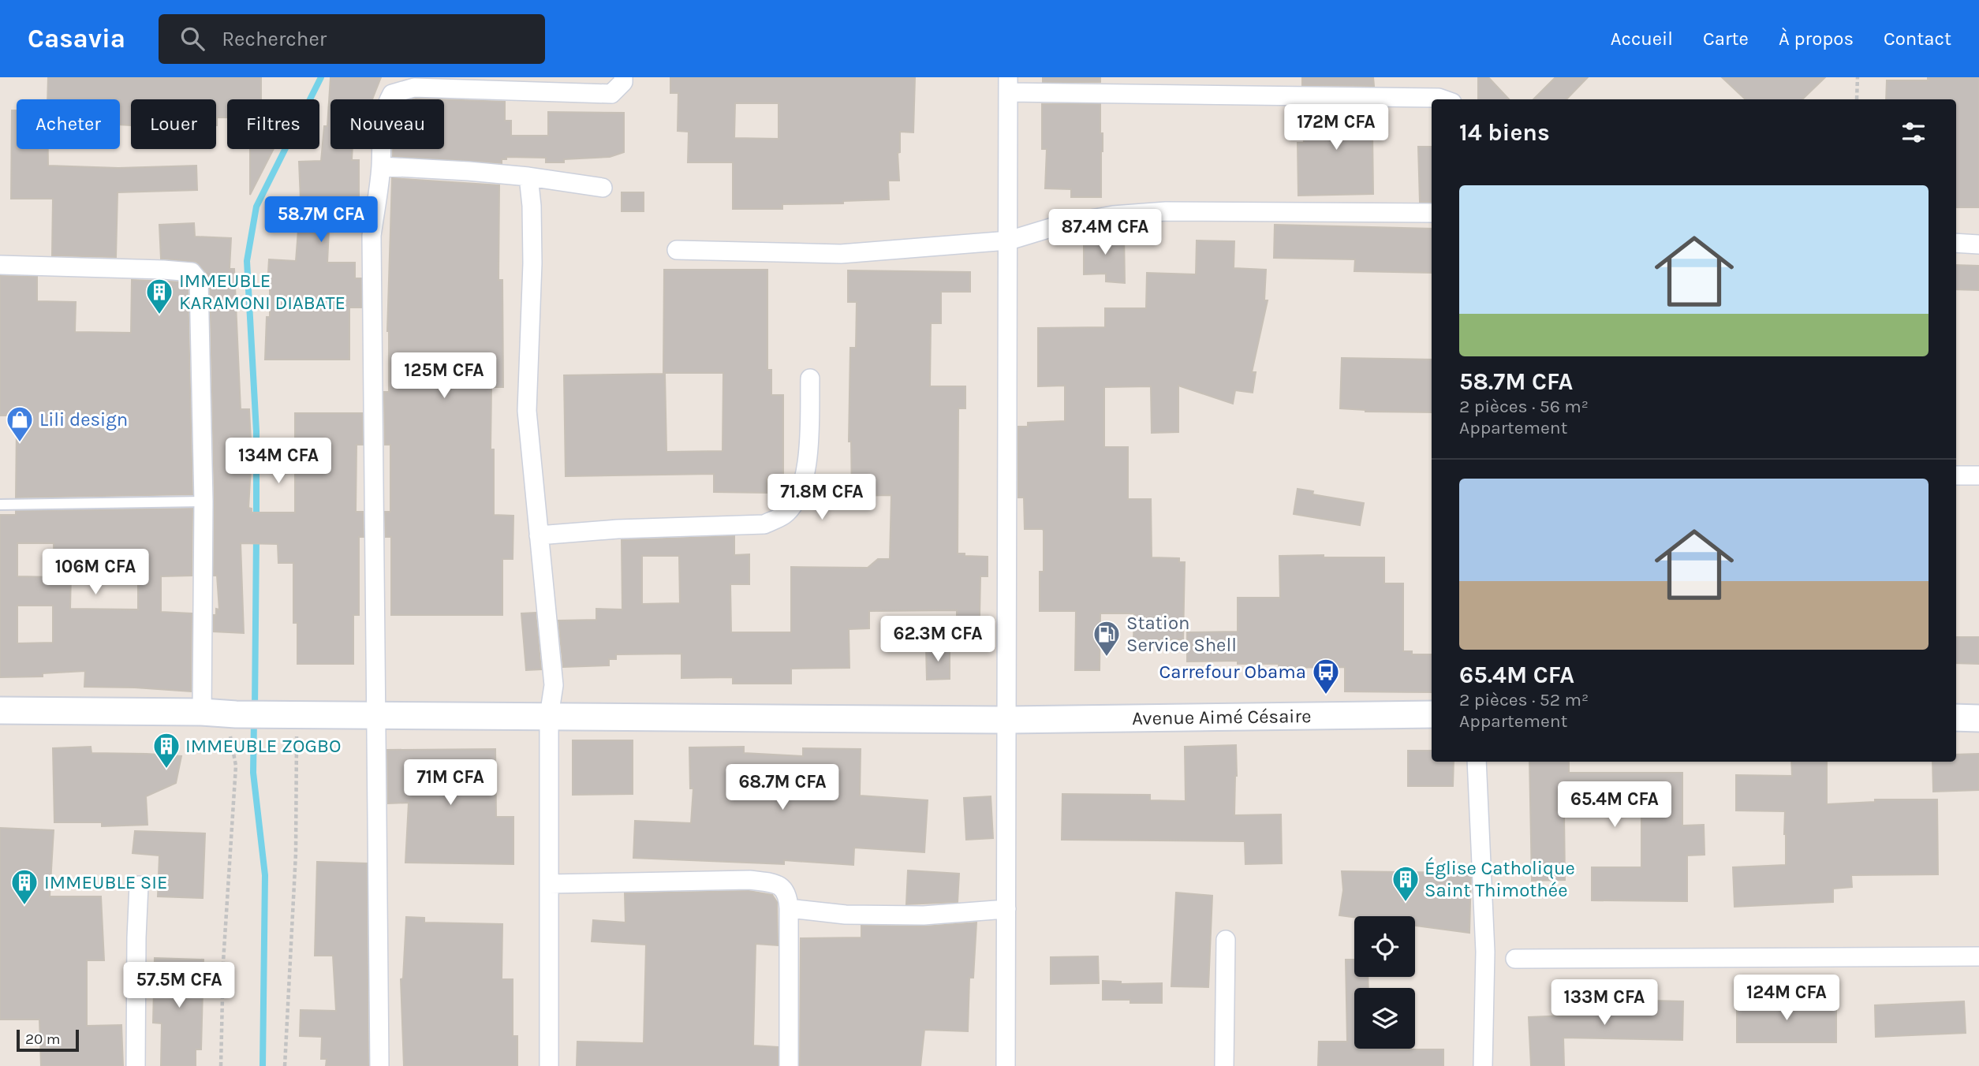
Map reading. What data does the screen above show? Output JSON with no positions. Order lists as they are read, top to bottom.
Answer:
{
  "streets": {
    "street": ["Avenue Aimé Césaire"]
  },
  "places": {
    "building": [
      "IMMEUBLE KARAMONI DIABATE",
      "IMMEUBLE ZOGBO",
      "Église Catholique Saint Thimothée",
      "IMMEUBLE SIE"
    ],
    "shop": ["Lili design"],
    "fuel station": ["Station Service Shell"],
    "bus stop": ["Carrefour Obama"]
  },
  "scale_bar": "20 m",
  "page": {
    "header": "Casavia",
    "search": "Rechercher",
    "nav": [
      "Accueil",
      "Carte",
      "À propos",
      "Contact"
    ],
    "chip": [
      "Acheter",
      "Louer",
      "Filtres",
      "Nouveau"
    ],
    "heading": "14 biens",
    "price": [
      "172M CFA",
      "58.7M CFA",
      "87.4M CFA",
      "125M CFA",
      "134M CFA",
      "71.8M CFA",
      "106M CFA",
      "62.3M CFA",
      "71M CFA",
      "68.7M CFA",
      "65.4M CFA",
      "57.5M CFA",
      "124M CFA",
      "133M CFA"
    ],
    "list": [
      {
        "name": "58.7M CFA",
        "note": "2 pièces · 56 m² · Appartement"
      },
      {
        "name": "65.4M CFA",
        "note": "2 pièces · 52 m² · Appartement"
      }
    ],
    "scale": "20 m"
  }
}
